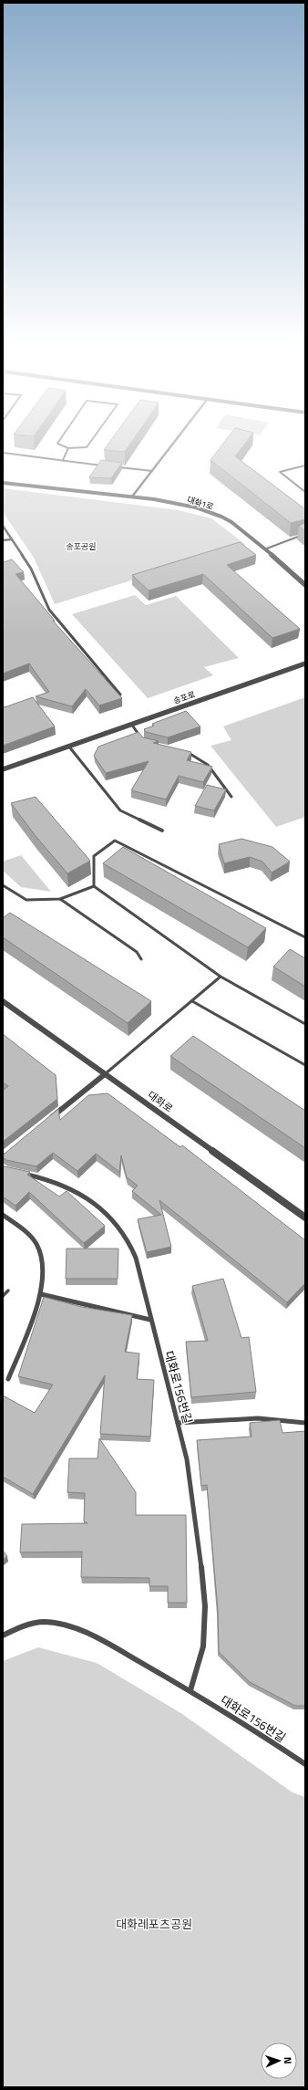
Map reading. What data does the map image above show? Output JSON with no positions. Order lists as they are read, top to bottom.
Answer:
{
  "streets": {
    "street": [
      "대화1로",
      "송포로",
      "대화로",
      "대화로156번길"
    ]
  },
  "parks": ["송포공원", "대화레포츠공원"],
  "north": "right"
}
